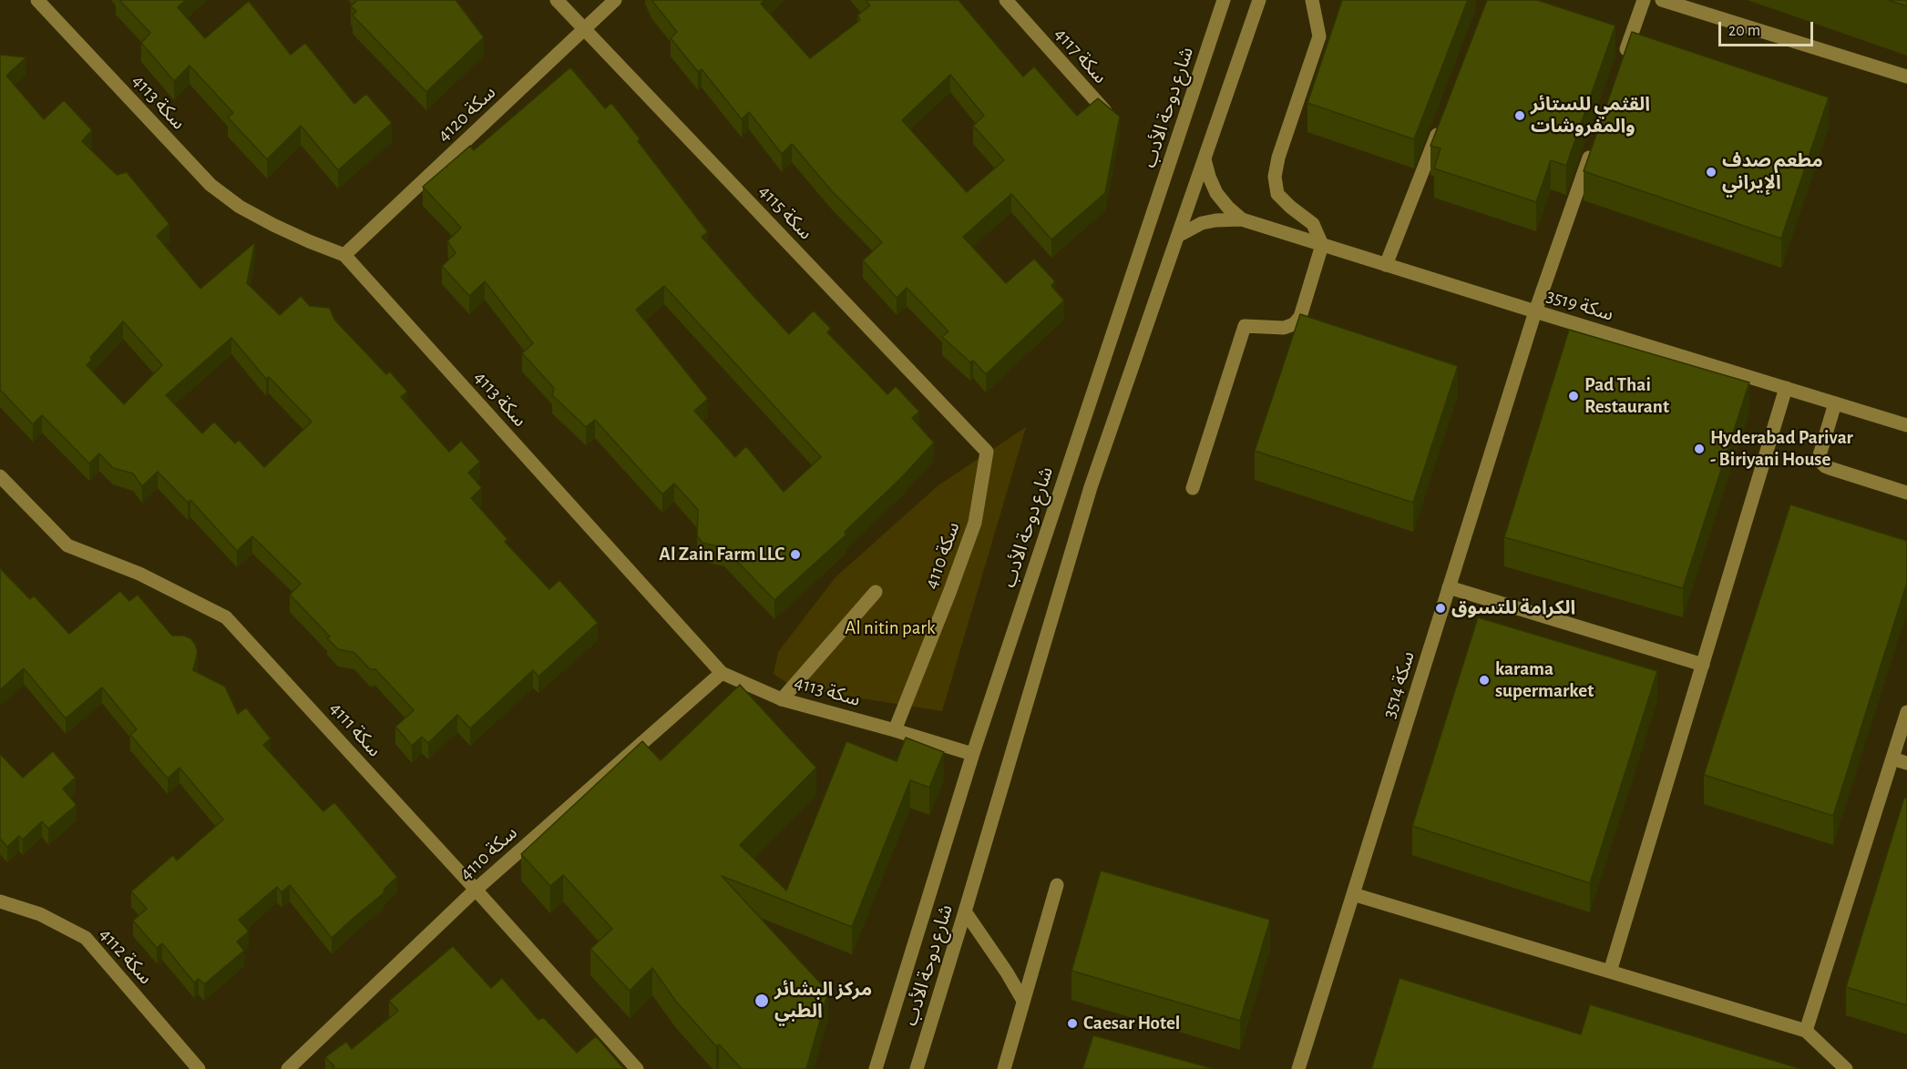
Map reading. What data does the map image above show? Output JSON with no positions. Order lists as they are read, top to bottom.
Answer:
{
  "streets": {
    "street": [
      "سكة 4117",
      "سكة 4113",
      "شارع دوحة الأدب",
      "سكة 4120",
      "سكة 4115",
      "سكة 3519",
      "سكة 4110",
      "سكة 3514",
      "سكة 4111",
      "سكة 4112"
    ]
  },
  "crossings": [
    ["سكة 4113", "شارع دوحة الأدب"],
    ["سكة 4113", "سكة 4120"],
    ["سكة 4113", "سكة 4110"],
    ["شارع دوحة الأدب", "سكة 3519"],
    ["سكة 4120", "سكة 4115"],
    ["سكة 4115", "سكة 4110"],
    ["سكة 3519", "سكة 3514"],
    ["سكة 4110", "سكة 4111"]
  ],
  "parks": ["Al nitin park"],
  "places": [
    "القثمي للستائر والمفروشات",
    "مطعم صدف الإيراني",
    "Pad Thai Restaurant",
    "Hyderabad Parivar - Biriyani House",
    "Al Zain Farm LLC",
    "الكرامة للتسوق",
    "karama supermarket",
    "مركز البشائر الطبي",
    "Caesar Hotel"
  ],
  "scale_bar": "20 m"
}
